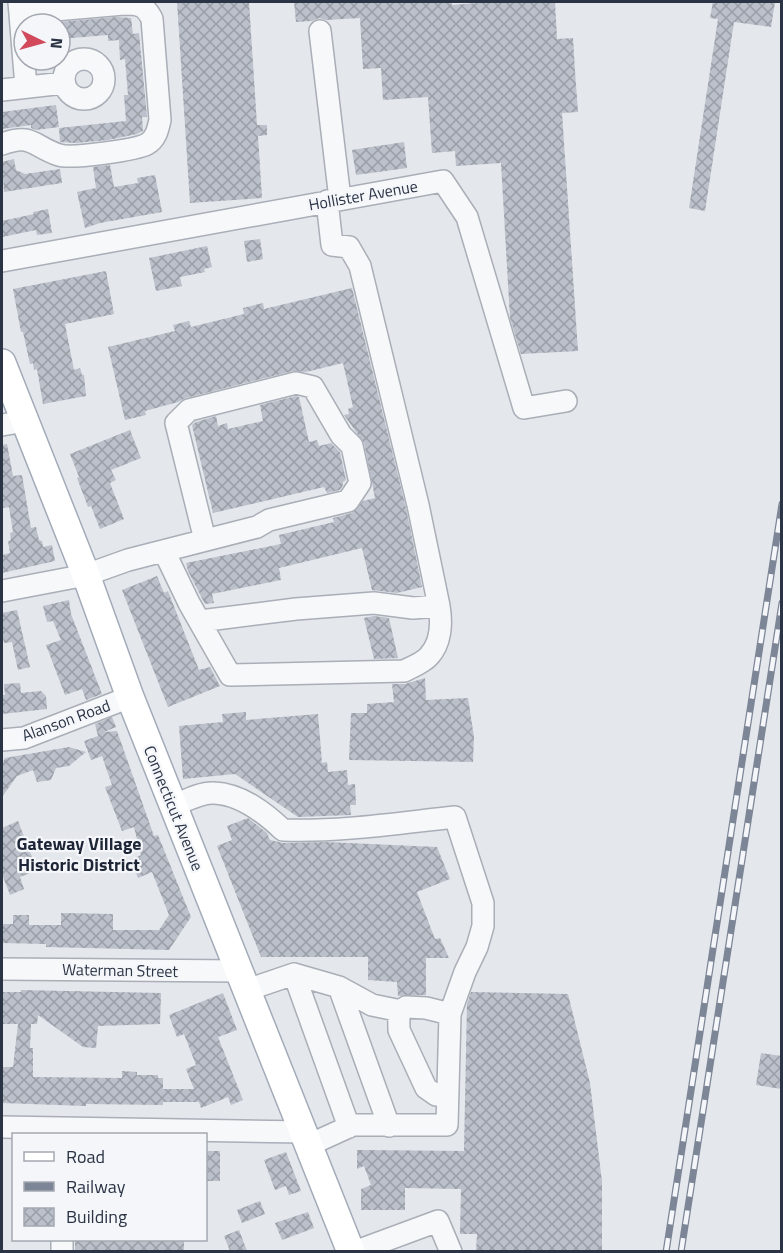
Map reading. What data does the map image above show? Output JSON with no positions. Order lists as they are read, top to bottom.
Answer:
{
  "streets": {
    "main road": ["Connecticut Avenue"],
    "street": ["Hollister Avenue", "Alanson Road", "Waterman Street"]
  },
  "crossings": [
    ["Alanson Road", "Connecticut Avenue"],
    ["Connecticut Avenue", "Waterman Street"]
  ],
  "districts": ["Gateway Village Historic District"],
  "legend": ["Road", "Railway", "Building"],
  "north": "right"
}
